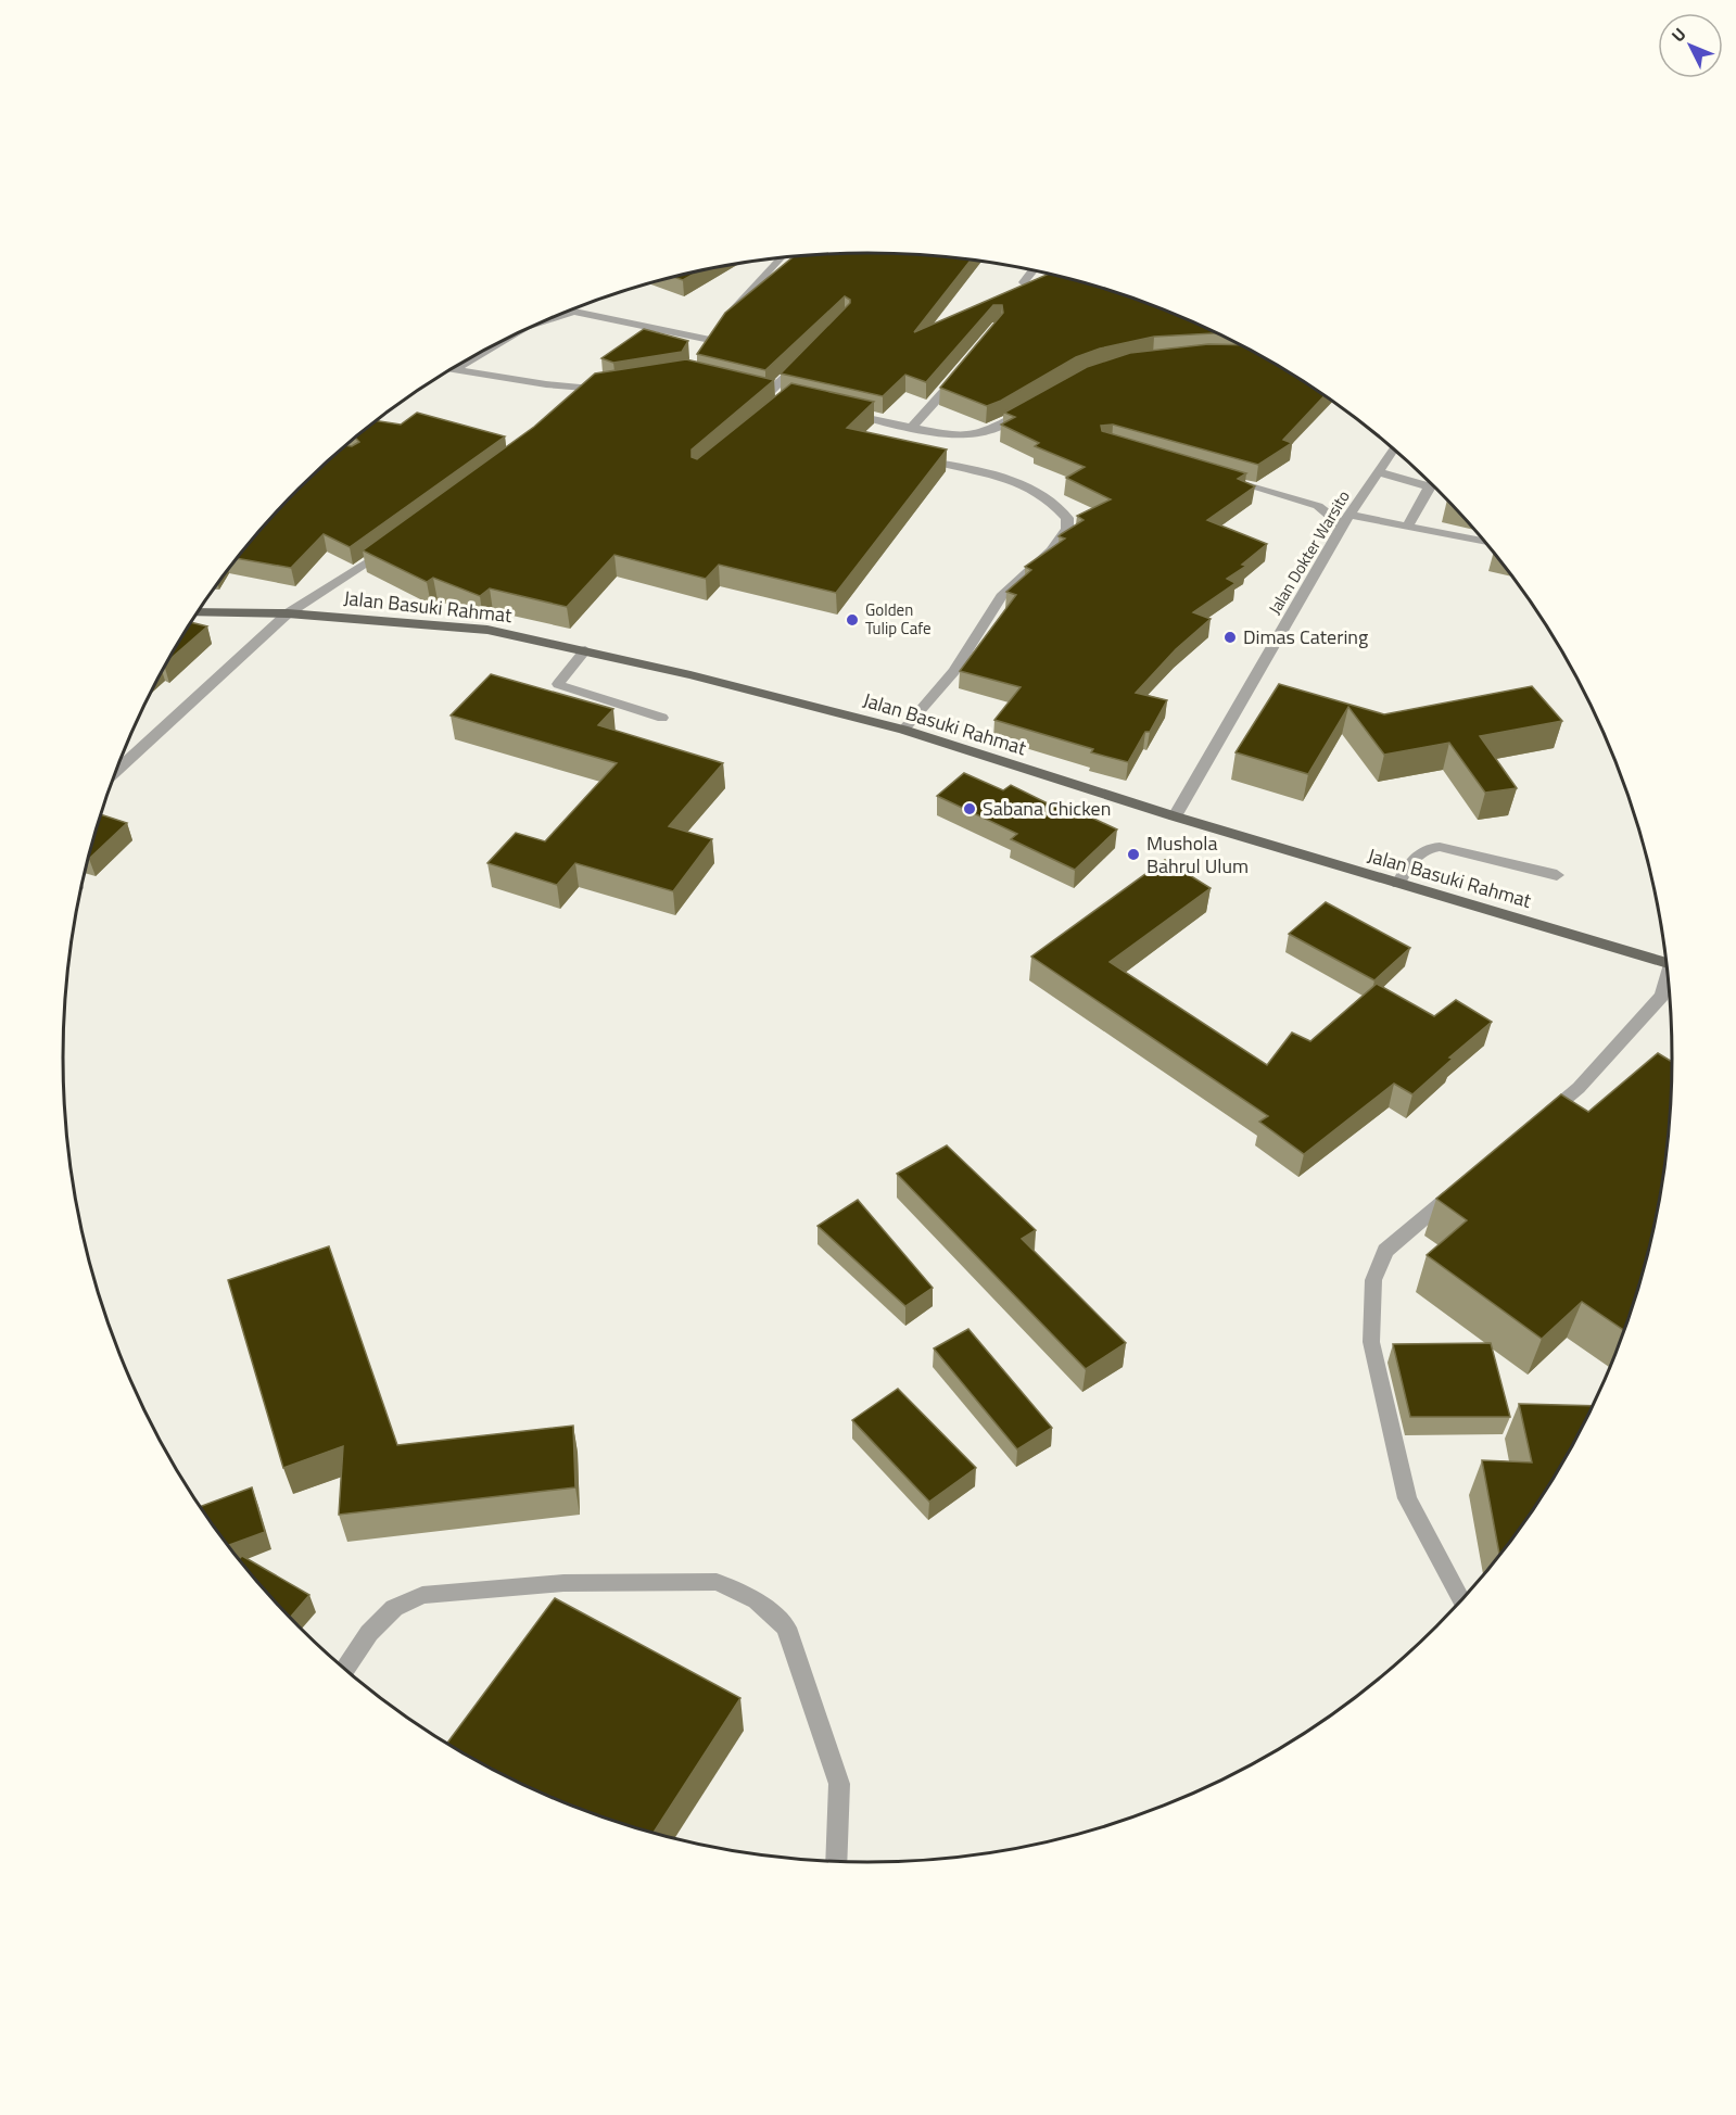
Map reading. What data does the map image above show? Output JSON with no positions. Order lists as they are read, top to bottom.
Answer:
{
  "streets": {
    "main road": ["Jalan Basuki Rahmat"],
    "street": ["Jalan Dokter Warsito"]
  },
  "crossings": [
    ["Jalan Dokter Warsito", "Jalan Basuki Rahmat"]
  ],
  "places": [
    "Golden Tulip Cafe",
    "Dimas Catering",
    "Sabana Chicken",
    "Mushola Bahrul Ulum"
  ],
  "north": "top left"
}
